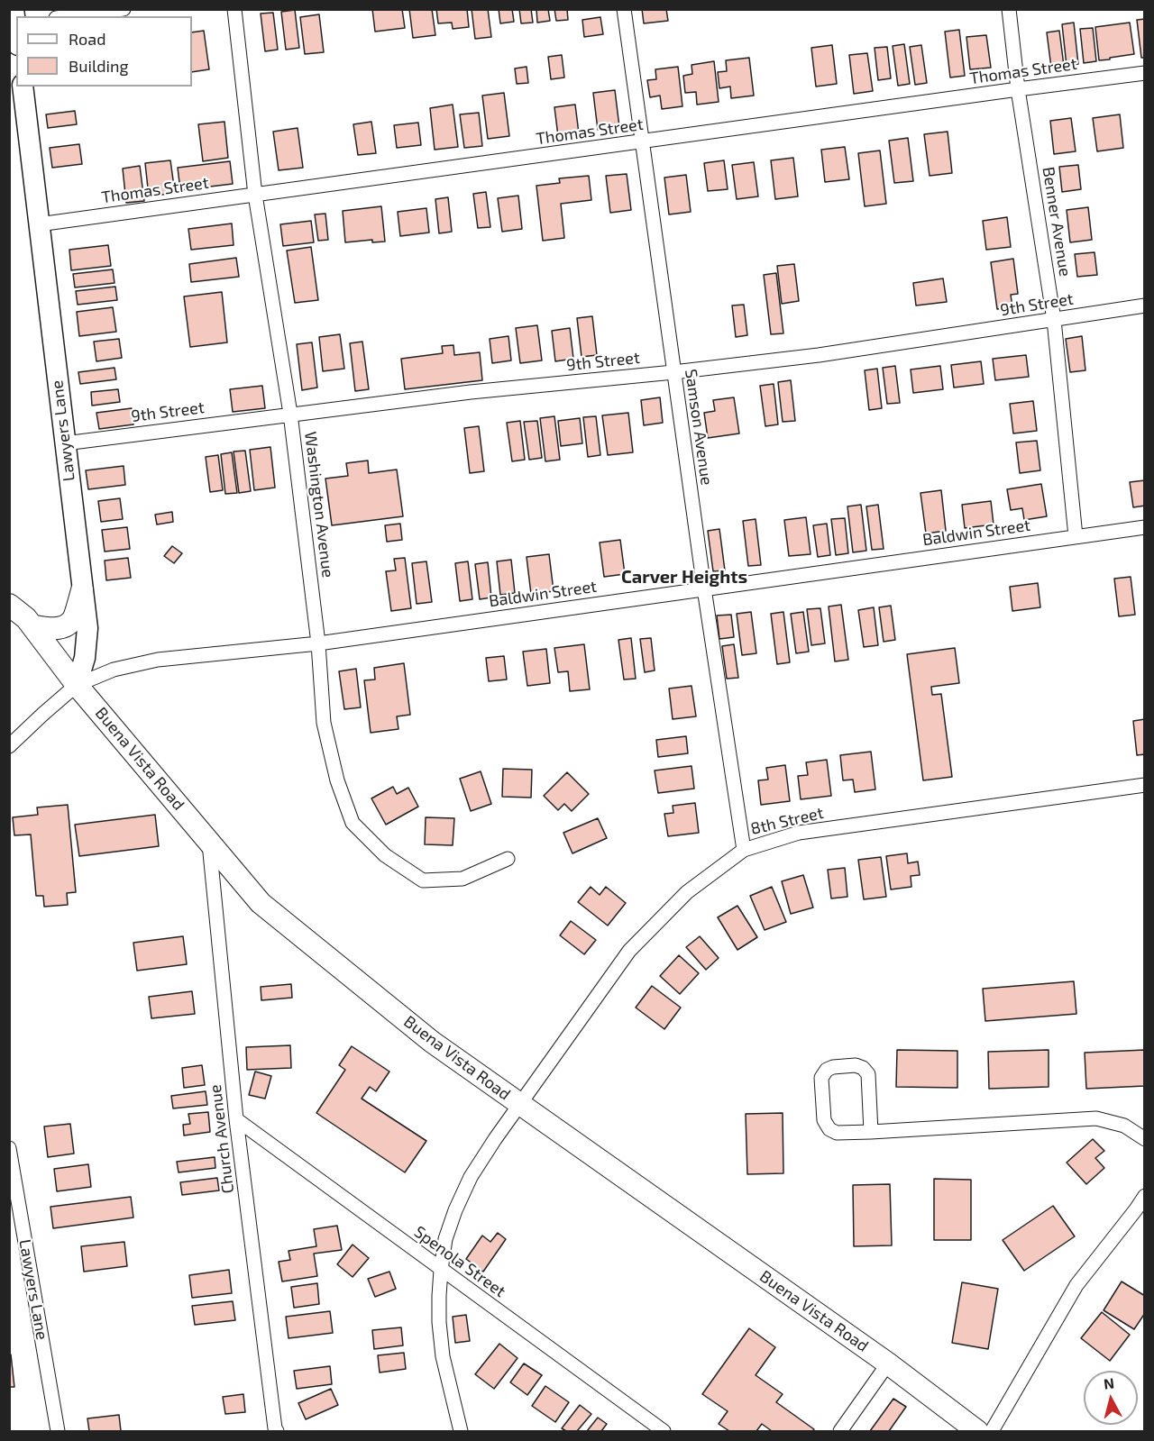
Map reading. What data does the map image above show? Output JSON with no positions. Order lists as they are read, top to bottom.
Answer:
{
  "streets": {
    "main road": ["Buena Vista Road"],
    "street": [
      "Thomas Street",
      "Benner Avenue",
      "9th Street",
      "Samson Avenue",
      "Lawyers Lane",
      "Washington Avenue",
      "Baldwin Street",
      "8th Street",
      "Church Avenue",
      "Spenola Street"
    ]
  },
  "crossings": [
    ["Thomas Street", "Benner Avenue"],
    ["Thomas Street", "Samson Avenue"],
    ["Thomas Street", "Lawyers Lane"],
    ["Thomas Street", "Washington Avenue"],
    ["Benner Avenue", "9th Street"],
    ["Benner Avenue", "Baldwin Street"],
    ["9th Street", "Samson Avenue"],
    ["9th Street", "Lawyers Lane"],
    ["9th Street", "Washington Avenue"],
    ["Samson Avenue", "Baldwin Street"],
    ["Samson Avenue", "8th Street"],
    ["Lawyers Lane", "Baldwin Street"],
    ["Lawyers Lane", "Buena Vista Road"],
    ["Washington Avenue", "Baldwin Street"],
    ["Baldwin Street", "Buena Vista Road"],
    ["Buena Vista Road", "8th Street"],
    ["Buena Vista Road", "Church Avenue"],
    ["8th Street", "Spenola Street"],
    ["Church Avenue", "Spenola Street"]
  ],
  "districts": ["Carver Heights"],
  "legend": ["Road", "Building"],
  "north": "top"
}
